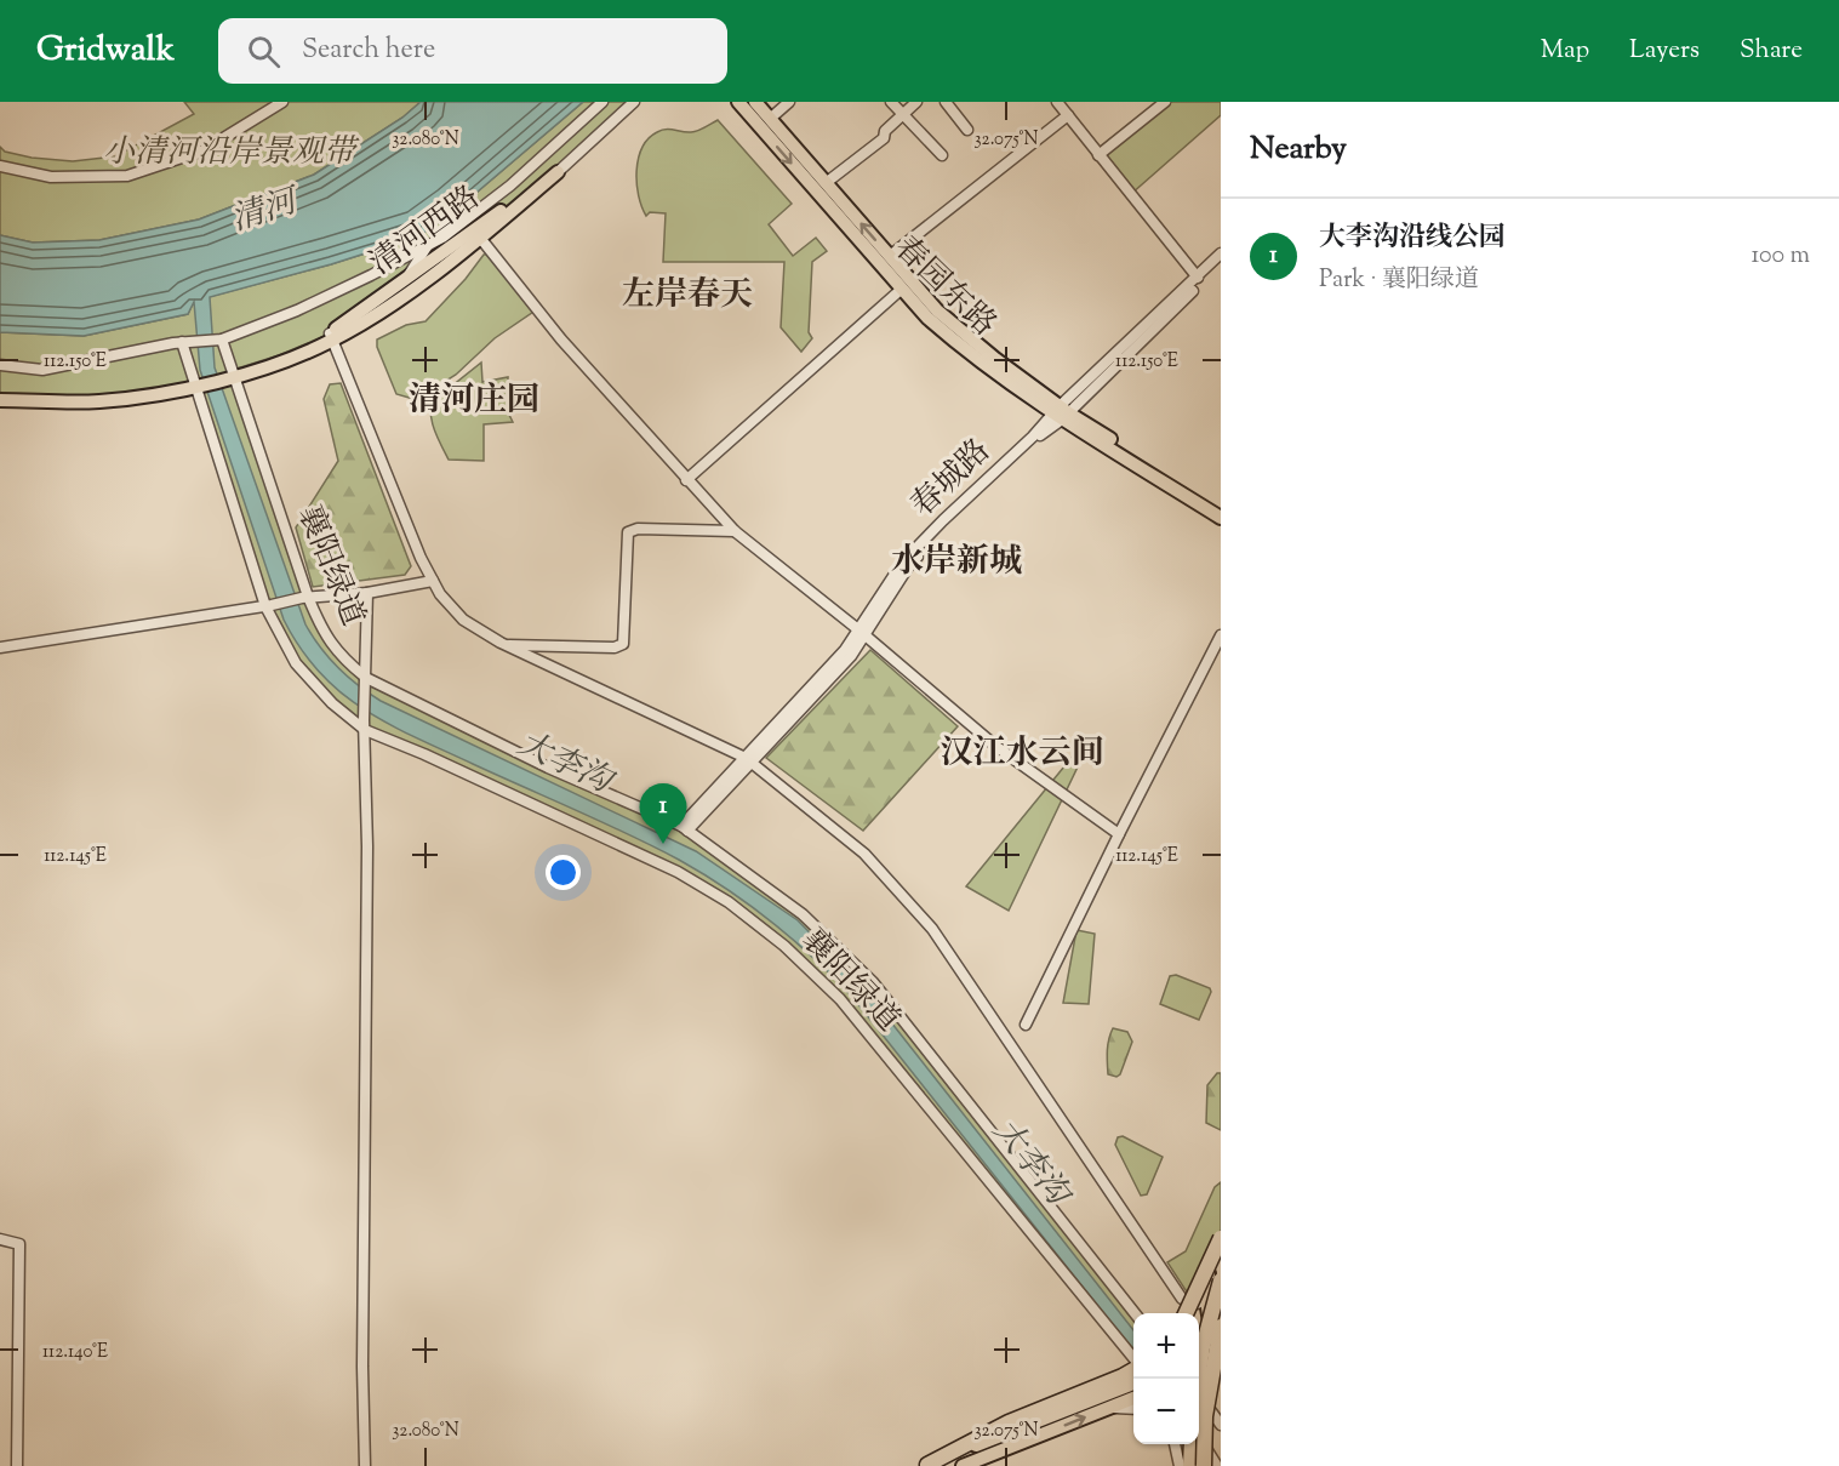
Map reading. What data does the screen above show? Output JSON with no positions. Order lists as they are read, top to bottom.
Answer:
{
  "streets": {
    "main road": ["清河西路", "春园东路"],
    "street": ["春城路", "襄阳绿道"]
  },
  "crossings": [
    ["春园东路", "春城路"],
    ["春城路", "襄阳绿道"]
  ],
  "districts": [
    "左岸春天",
    "清河庄园",
    "水岸新城",
    "汉江水云间"
  ],
  "water": ["清河", "大李沟"],
  "parks": ["小清河沿岸景观带"],
  "page": {
    "header": "Gridwalk",
    "search": "Search here",
    "nav": ["Map", "Layers", "Share"],
    "heading": "Nearby",
    "list": [
      {
        "mark": "1",
        "name": "大李沟沿线公园",
        "note": "Park · 襄阳绿道",
        "value": "100 m"
      }
    ],
    "pins": "1",
    "map_buttons": ["+", "−"]
  },
  "coordinates": [
    "32.080°N",
    "32.075°N",
    "112.150°E",
    "112.145°E",
    "112.140°E"
  ]
}
